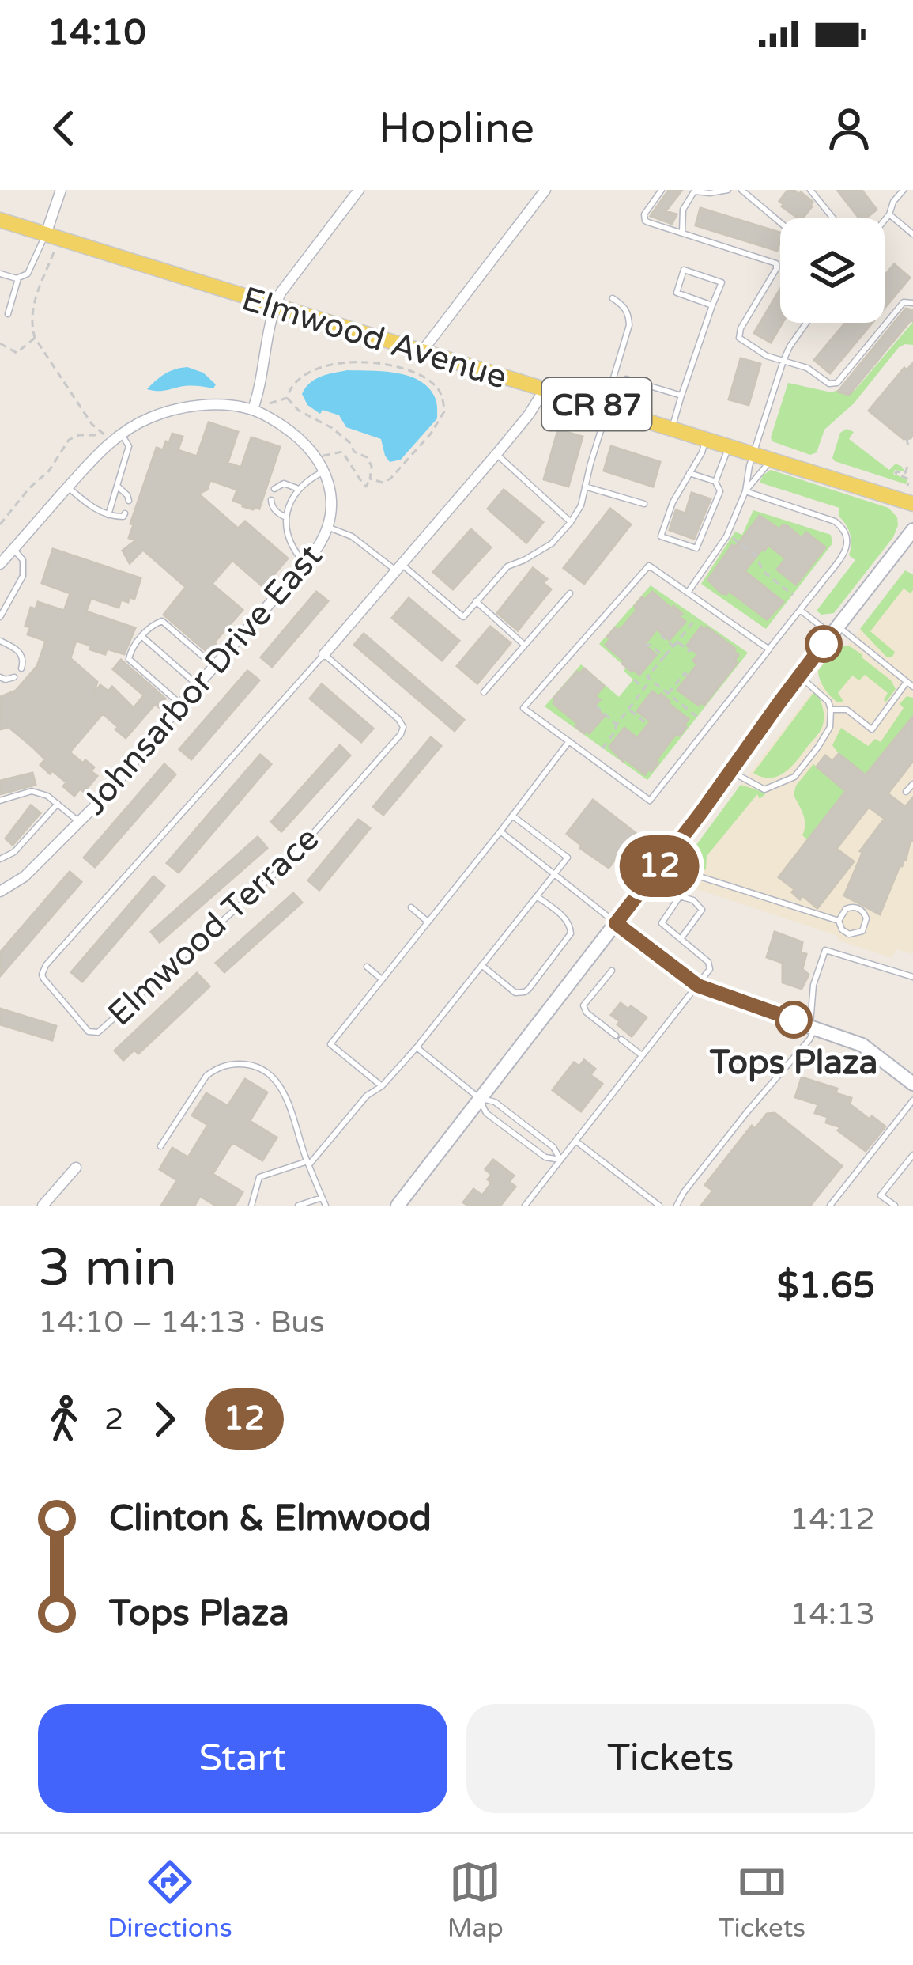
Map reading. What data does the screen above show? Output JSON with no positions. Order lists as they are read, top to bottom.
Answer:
{
  "streets": {
    "main road": ["Elmwood Avenue", "CR 87"],
    "street": ["Johnsarbor Drive East", "Elmwood Terrace"]
  },
  "crossings": [
    ["Elmwood Avenue", "Elmwood Terrace"]
  ],
  "places": ["Tops Plaza"],
  "lines": ["bus line 12"],
  "page": {
    "status": "14:10",
    "header": "Hopline",
    "on_map": "12",
    "heading": ["3 min", "14:10 – 14:13 · Bus", "$1.65"],
    "legs": ["2", "12"],
    "list": [
      {
        "name": "Clinton & Elmwood",
        "value": "14:12"
      },
      {
        "name": "Tops Plaza",
        "value": "14:13"
      }
    ],
    "buttons": ["Start", "Tickets"],
    "tabs": ["Directions", "Map", "Tickets"]
  }
}
